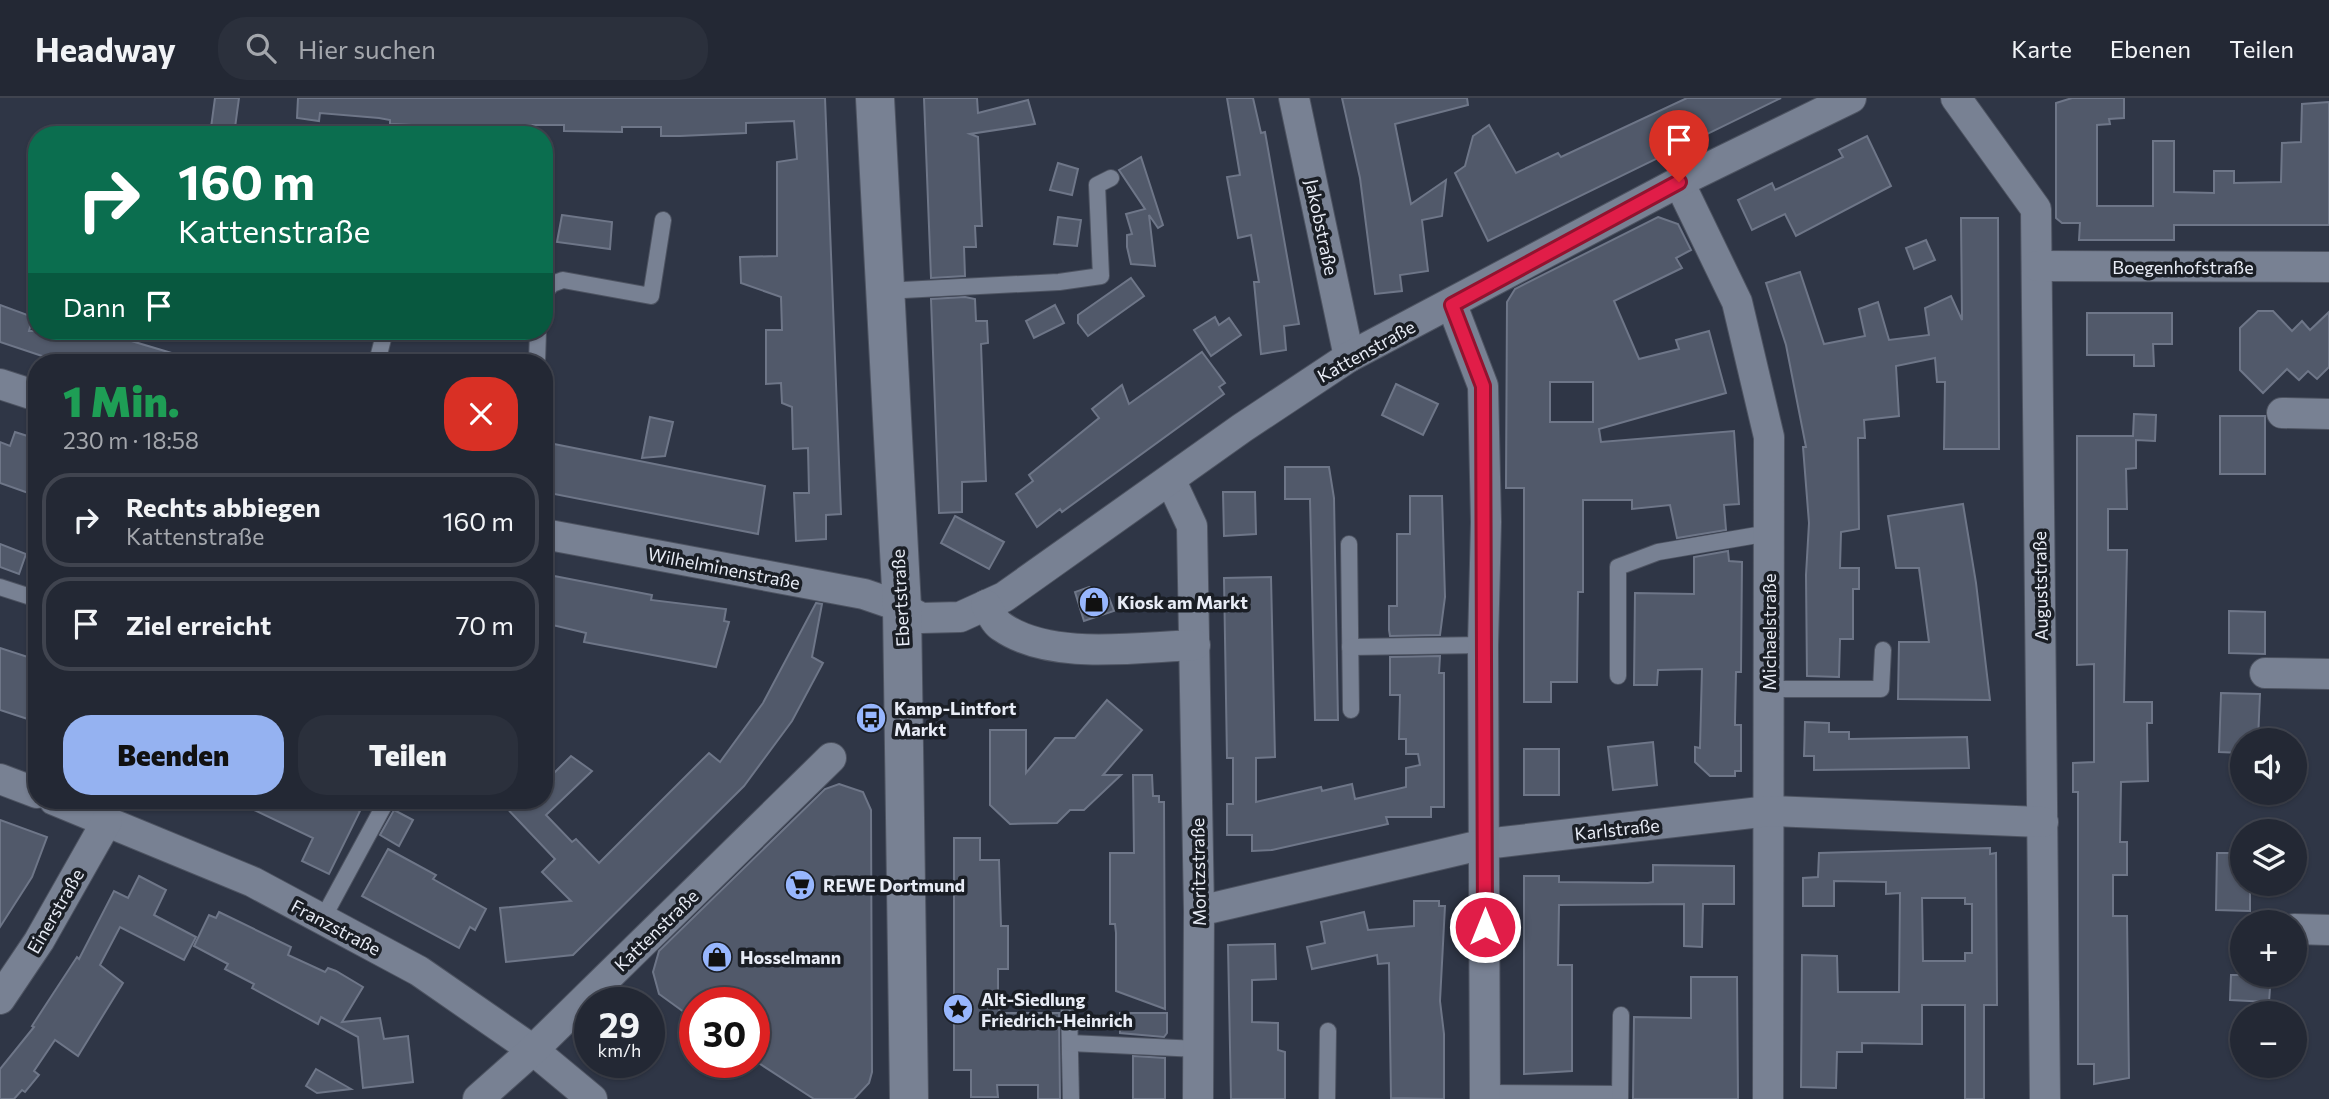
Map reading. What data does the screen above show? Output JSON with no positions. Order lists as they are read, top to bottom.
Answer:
{
  "streets": {
    "street": [
      "Jakobstraße",
      "Boegenhofstraße",
      "Kattenstraße",
      "Wilhelminenstraße",
      "Auguststraße",
      "Ebertstraße",
      "Michaelstraße",
      "Karlstraße",
      "Moritzstraße",
      "Einerstraße",
      "Franzstraße"
    ]
  },
  "crossings": [
    ["Jakobstraße", "Kattenstraße"],
    ["Boegenhofstraße", "Auguststraße"],
    ["Kattenstraße", "Wilhelminenstraße"],
    ["Kattenstraße", "Ebertstraße"],
    ["Kattenstraße", "Michaelstraße"],
    ["Kattenstraße", "Moritzstraße"],
    ["Kattenstraße", "Franzstraße"],
    ["Wilhelminenstraße", "Ebertstraße"],
    ["Auguststraße", "Karlstraße"],
    ["Michaelstraße", "Karlstraße"],
    ["Karlstraße", "Moritzstraße"],
    ["Einerstraße", "Franzstraße"]
  ],
  "places": {
    "shop": ["Kiosk am Markt", "Hosselmann"],
    "bus stop": ["Kamp-Lintfort Markt"],
    "supermarket": ["REWE Dortmund"],
    "place": ["Alt-Siedlung Friedrich-Heinrich"]
  },
  "page": {
    "header": "Headway",
    "search": "Hier suchen",
    "nav": ["Karte", "Ebenen", "Teilen"],
    "turn": ["160 m", "Kattenstraße"],
    "then": "Dann",
    "heading": ["1 Min.", "230 m · 18:58"],
    "list": [
      {
        "name": "Rechts abbiegen",
        "note": "Kattenstraße",
        "value": "160 m"
      },
      {
        "name": "Ziel erreicht",
        "value": "70 m"
      }
    ],
    "buttons": ["Beenden", "Teilen"],
    "map_buttons": ["+", "−"],
    "speed": "29 km/h",
    "limit": "30"
  }
}
